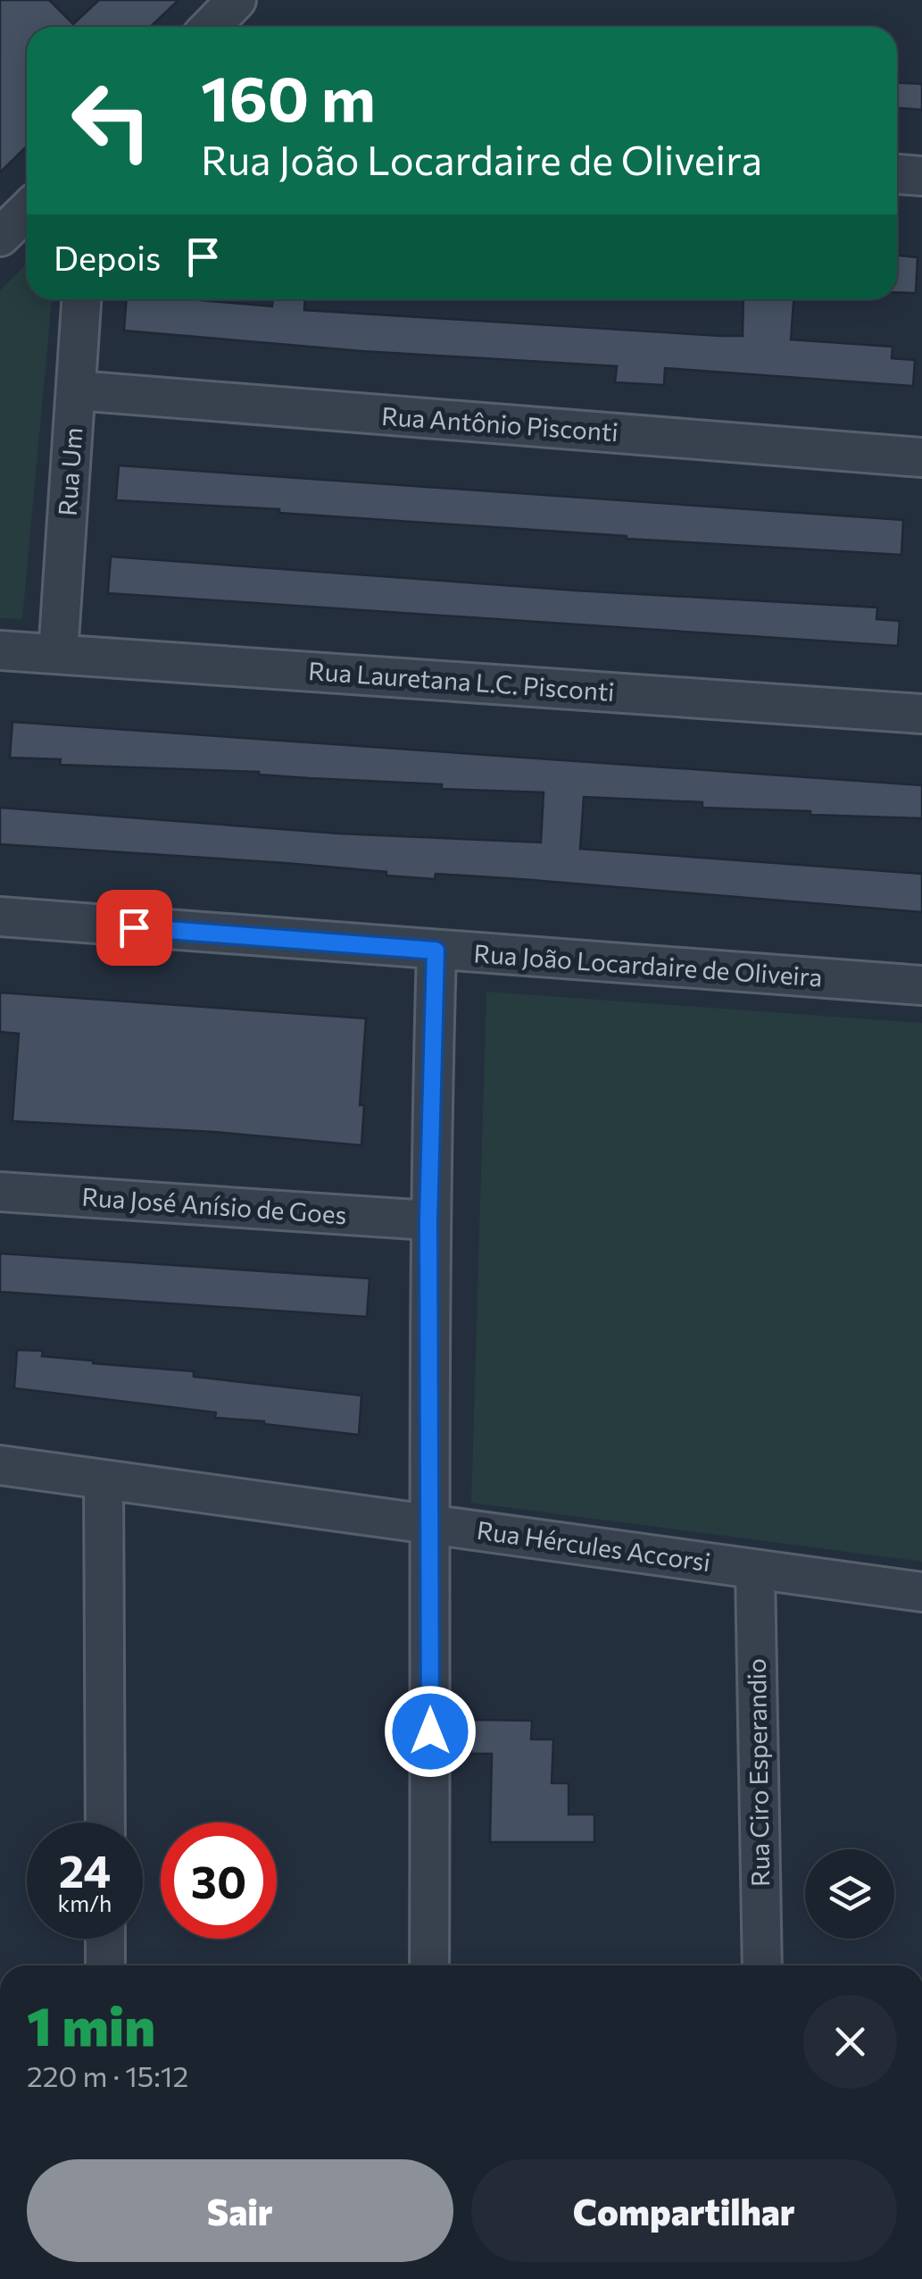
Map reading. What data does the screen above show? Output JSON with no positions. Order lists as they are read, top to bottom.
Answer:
{
  "streets": {
    "street": [
      "Rua Antônio Pisconti",
      "Rua Um",
      "Rua Lauretana L.C. Pisconti",
      "Rua João Locardaire de Oliveira",
      "Rua José Anísio de Goes",
      "Rua Hércules Accorsi",
      "Rua Ciro Esperandio"
    ]
  },
  "crossings": [
    ["Rua Antônio Pisconti", "Rua Um"],
    ["Rua Um", "Rua Lauretana L.C. Pisconti"],
    ["Rua Hércules Accorsi", "Rua Ciro Esperandio"]
  ],
  "page": {
    "turn": ["160 m", "Rua João Locardaire de Oliveira"],
    "then": "Depois",
    "speed": "24 km/h",
    "limit": "30",
    "heading": ["1 min", "220 m · 15:12"],
    "buttons": ["Sair", "Compartilhar"]
  }
}
